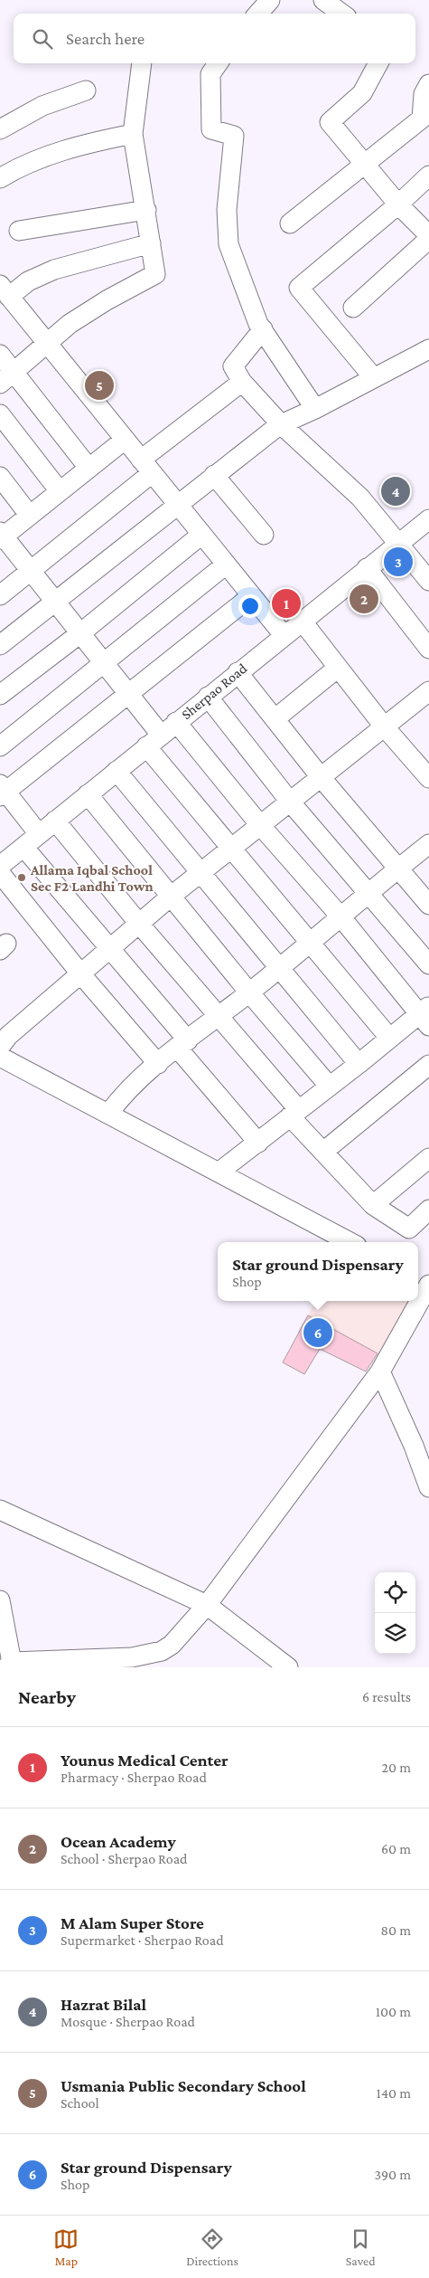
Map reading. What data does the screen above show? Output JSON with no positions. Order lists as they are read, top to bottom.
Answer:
{
  "streets": {
    "street": ["Sherpao Road"]
  },
  "places": ["Allama Iqbal School Sec F2 Landhi Town"],
  "page": {
    "search": "Search here",
    "pins": [
      "5",
      "4",
      "3",
      "2",
      "1",
      "6"
    ],
    "popup": ["Star ground Dispensary", "Shop"],
    "heading": ["Nearby", "6 results"],
    "list": [
      {
        "mark": "1",
        "name": "Younus Medical Center",
        "note": "Pharmacy · Sherpao Road",
        "value": "20 m"
      },
      {
        "mark": "2",
        "name": "Ocean Academy",
        "note": "School · Sherpao Road",
        "value": "60 m"
      },
      {
        "mark": "3",
        "name": "M Alam Super Store",
        "note": "Supermarket · Sherpao Road",
        "value": "80 m"
      },
      {
        "mark": "4",
        "name": "Hazrat Bilal",
        "note": "Mosque · Sherpao Road",
        "value": "100 m"
      },
      {
        "mark": "5",
        "name": "Usmania Public Secondary School",
        "note": "School",
        "value": "140 m"
      },
      {
        "mark": "6",
        "name": "Star ground Dispensary",
        "note": "Shop",
        "value": "390 m"
      }
    ],
    "nav": ["Map", "Directions", "Saved"]
  }
}
